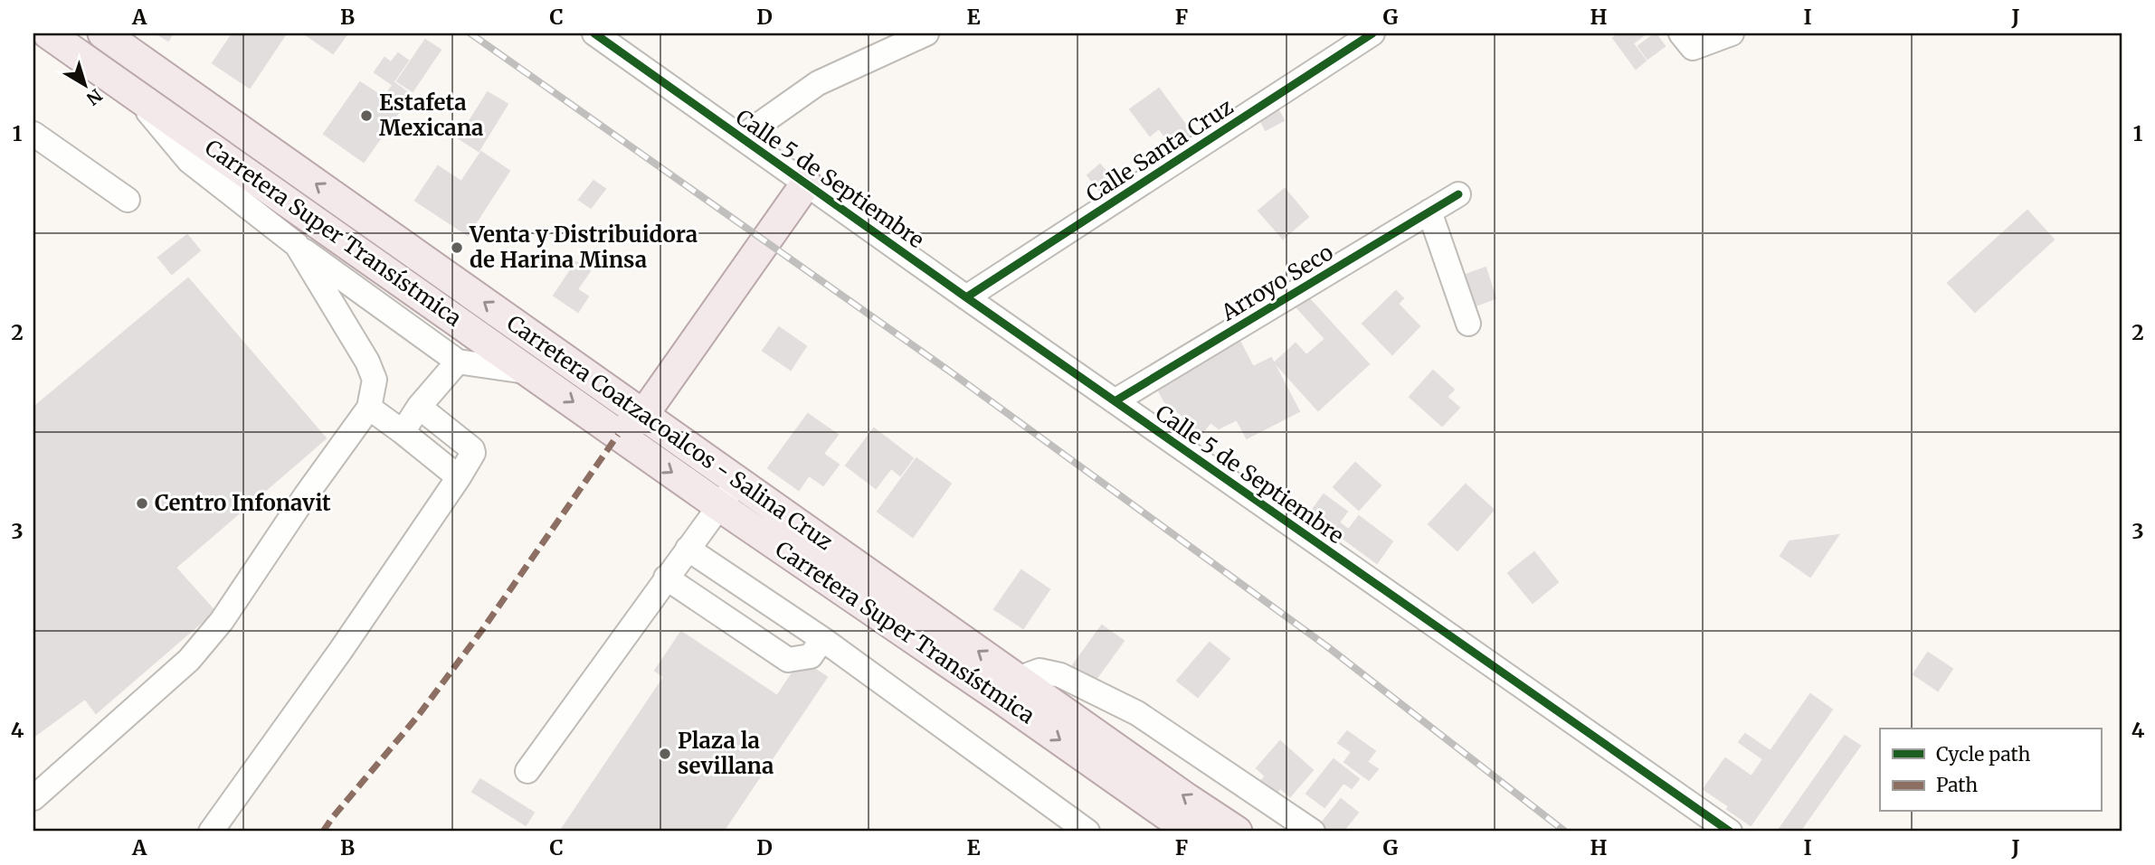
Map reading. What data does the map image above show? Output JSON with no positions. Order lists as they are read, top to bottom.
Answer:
{
  "streets": {
    "main road": ["Carretera Super Transístmica", "Carretera Coatzacoalcos - Salina Cruz"],
    "street": ["Calle Santa Cruz", "Calle 5 de Septiembre", "Arroyo Seco"]
  },
  "crossings": [
    ["Calle Santa Cruz", "Calle 5 de Septiembre"],
    ["Calle 5 de Septiembre", "Arroyo Seco"],
    ["Carretera Super Transístmica", "Carretera Coatzacoalcos - Salina Cruz"]
  ],
  "one_way": ["Carretera Coatzacoalcos - Salina Cruz"],
  "places": [
    "Estafeta Mexicana",
    "Venta y Distribuidora de Harina Minsa",
    "Centro Infonavit",
    "Plaza la sevillana"
  ],
  "legend": ["Cycle path", "Path"],
  "north": "bottom right",
  "grid": {
    "columns": [
      "A",
      "B",
      "C",
      "D",
      "E",
      "F",
      "G",
      "H",
      "I",
      "J"
    ],
    "rows": [
      "1",
      "2",
      "3",
      "4"
    ]
  }
}
